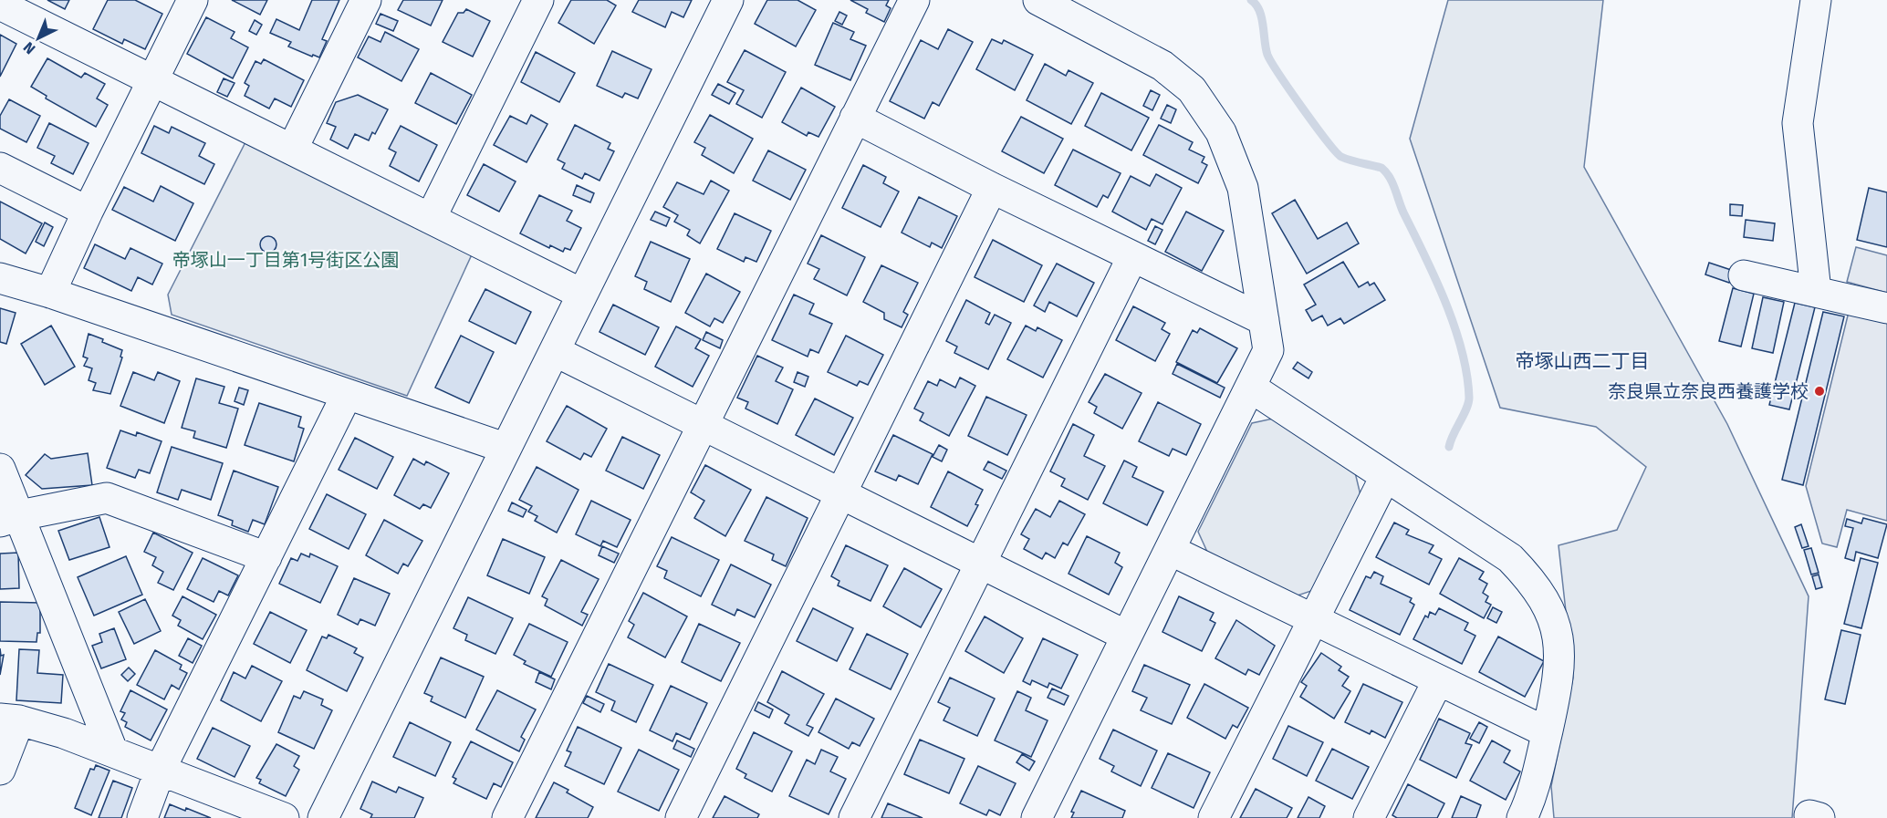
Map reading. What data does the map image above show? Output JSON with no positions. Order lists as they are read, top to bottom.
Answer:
{
  "districts": ["帝塚山西二丁目"],
  "parks": ["帝塚山一丁目第1号街区公園"],
  "places": ["奈良県立奈良西養護学校"],
  "north": "bottom left"
}
